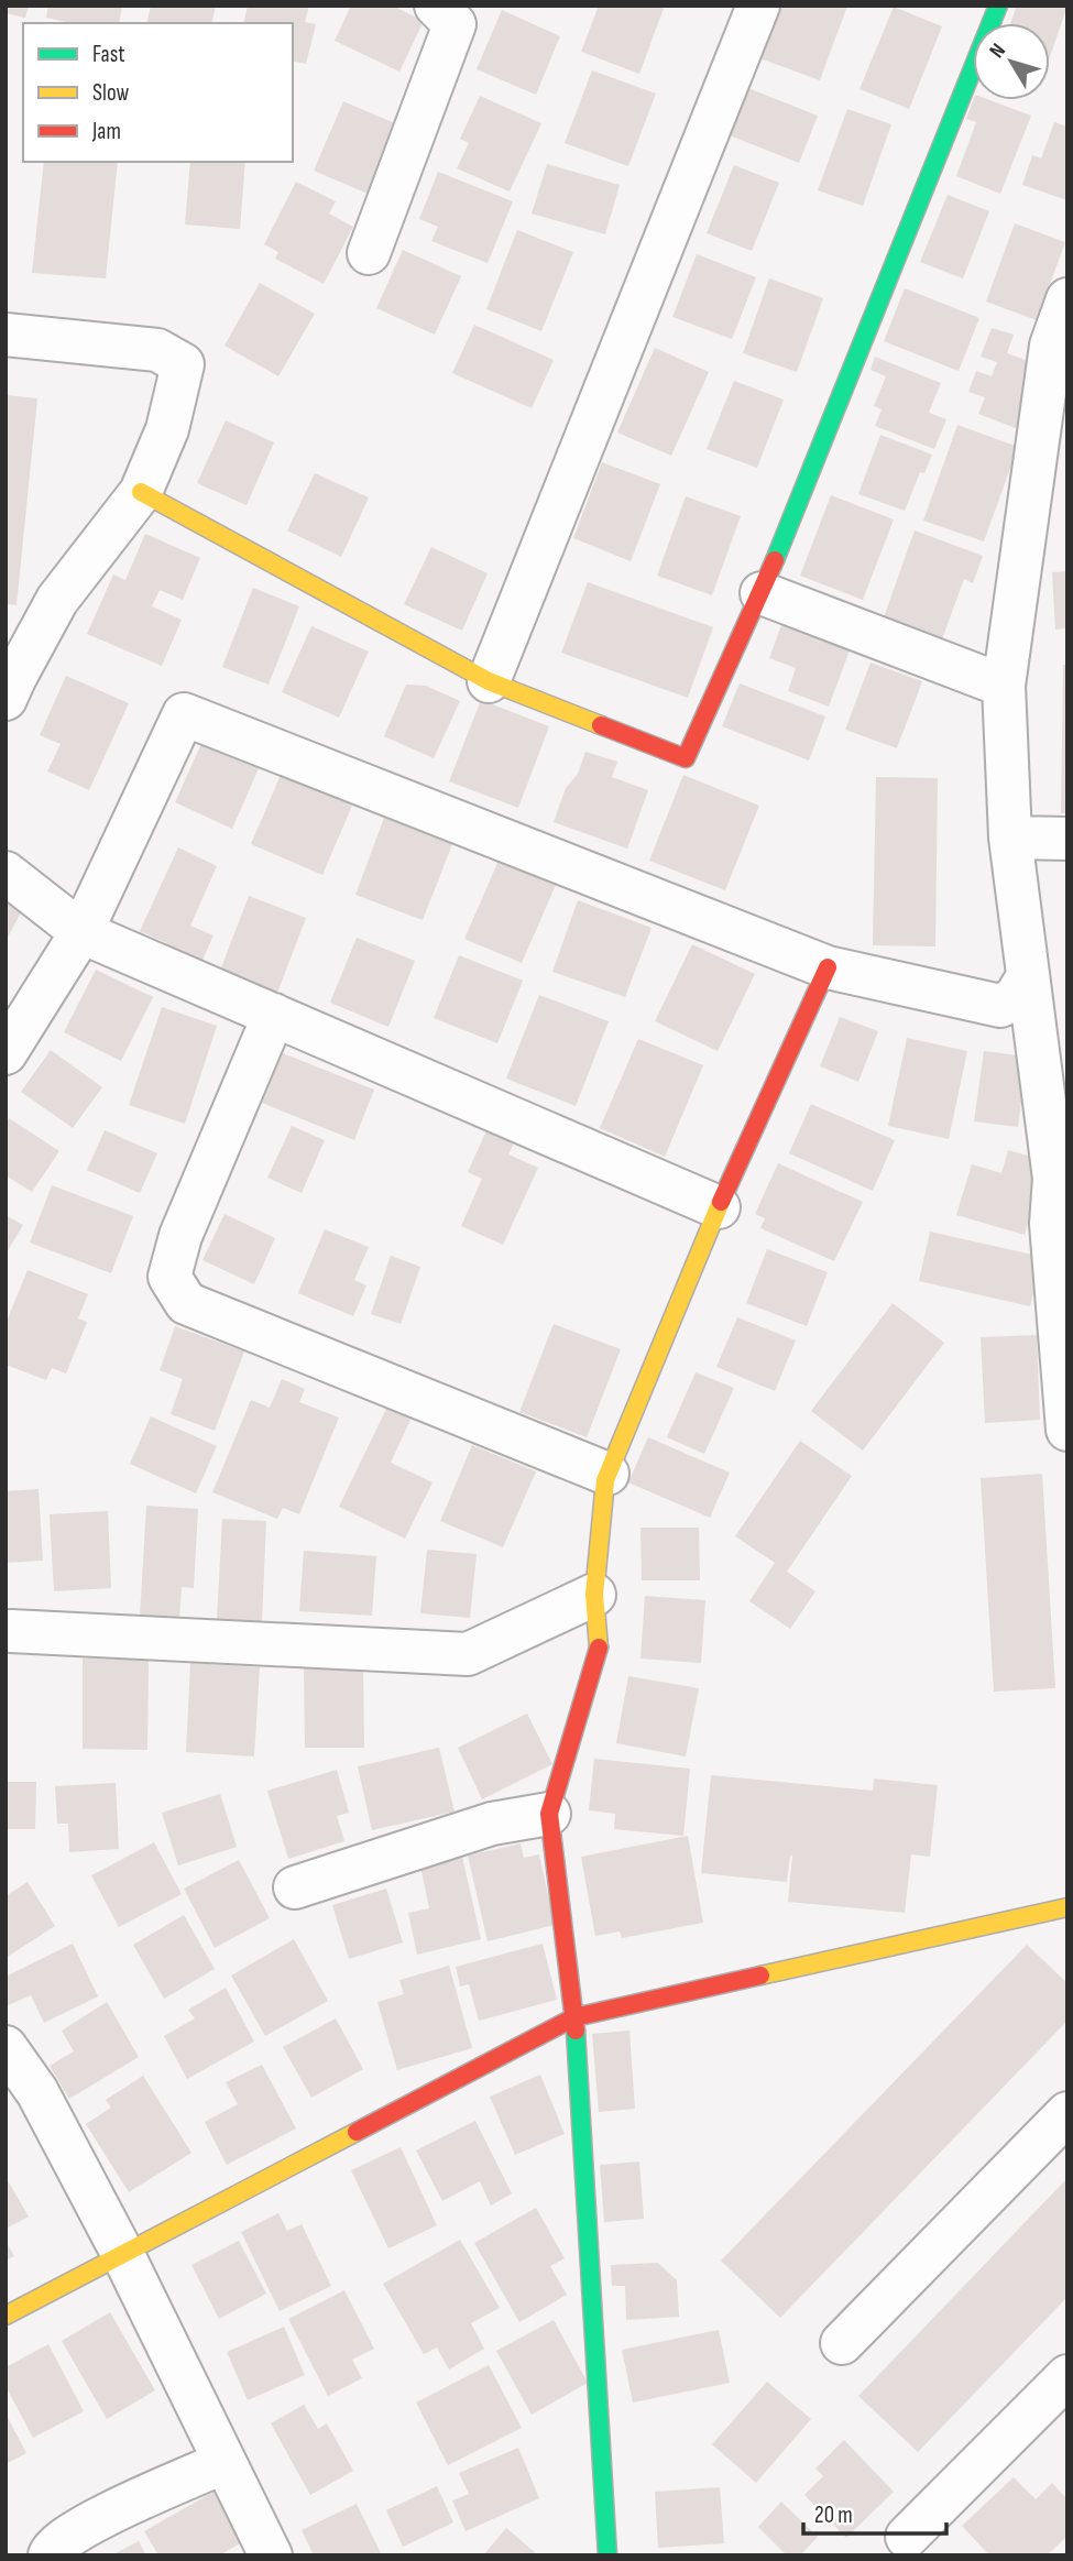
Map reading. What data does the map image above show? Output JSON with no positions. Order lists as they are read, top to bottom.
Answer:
{
  "legend": ["Fast", "Slow", "Jam"],
  "scale_bar": "20 m",
  "north": "top left"
}
